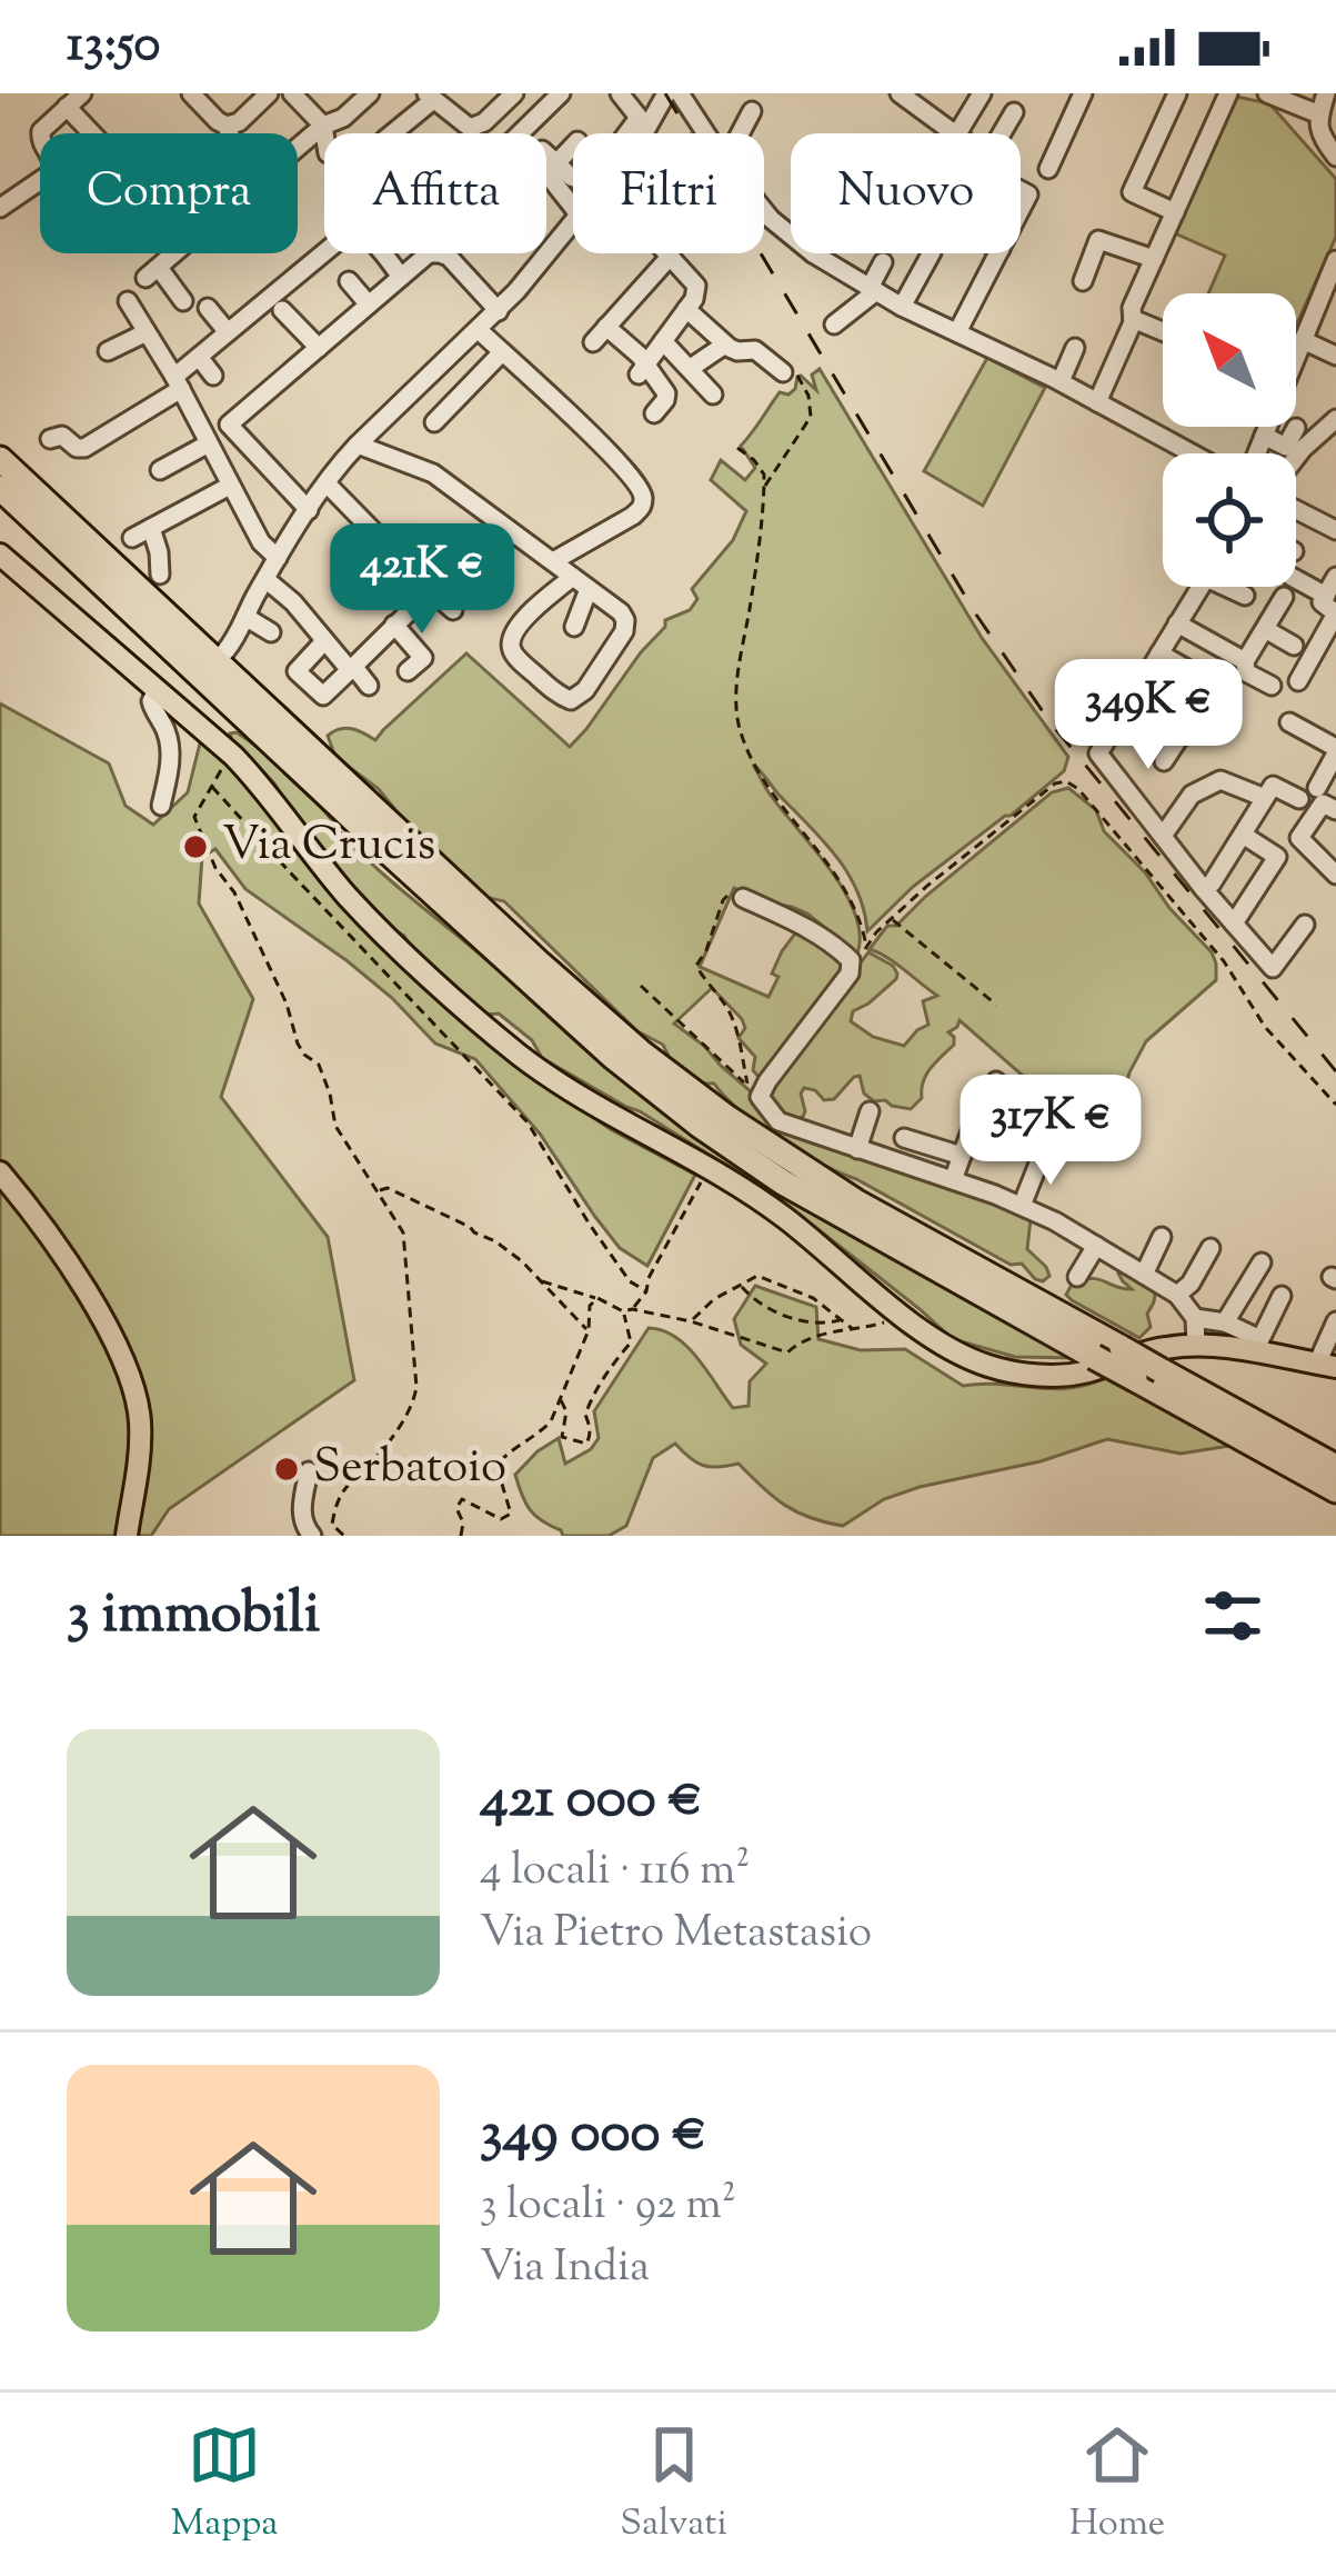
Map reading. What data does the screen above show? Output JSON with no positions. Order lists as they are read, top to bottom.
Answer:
{
  "places": ["Via Crucis", "Serbatoio"],
  "north": "top left",
  "page": {
    "status": "13:50",
    "chip": [
      "Compra",
      "Affitta",
      "Filtri",
      "Nuovo"
    ],
    "price": ["421K €", "349K €", "317K €"],
    "heading": "3 immobili",
    "list": [
      {
        "name": "421 000 €",
        "note": "4 locali · 116 m² · Via Pietro Metastasio"
      },
      {
        "name": "349 000 €",
        "note": "3 locali · 92 m² · Via India"
      }
    ],
    "tabs": ["Mappa", "Salvati", "Home"]
  }
}
